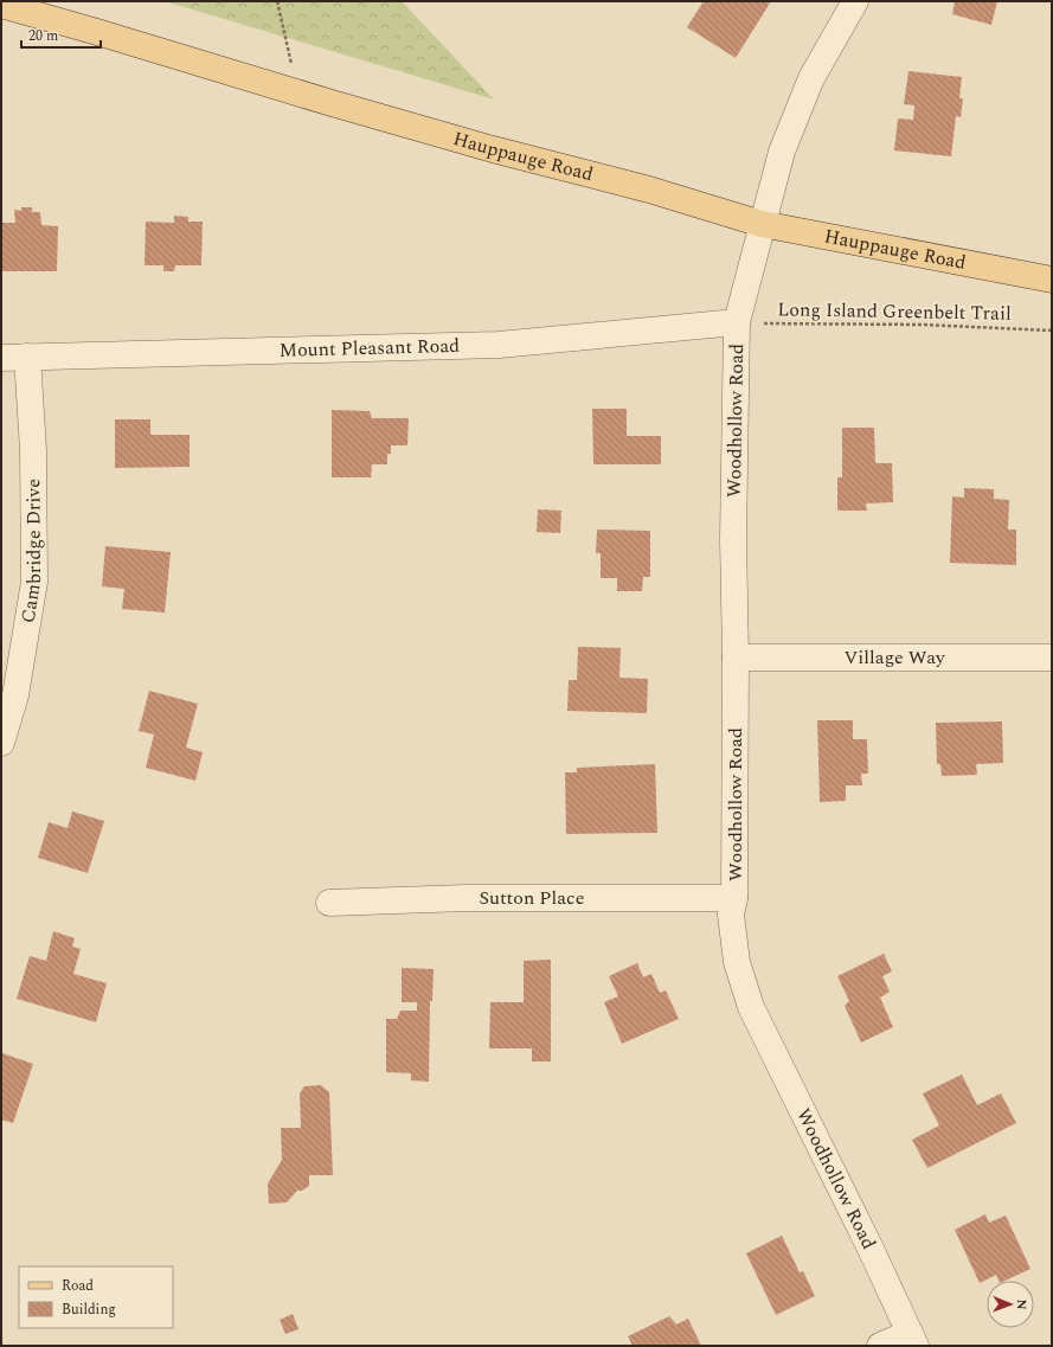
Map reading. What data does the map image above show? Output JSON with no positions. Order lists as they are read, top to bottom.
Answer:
{
  "streets": {
    "main road": ["Hauppauge Road"],
    "street": [
      "Mount Pleasant Road",
      "Woodhollow Road",
      "Cambridge Drive",
      "Village Way",
      "Sutton Place"
    ],
    "path": ["Long Island Greenbelt Trail"]
  },
  "crossings": [
    ["Hauppauge Road", "Woodhollow Road"],
    ["Long Island Greenbelt Trail", "Mount Pleasant Road"],
    ["Long Island Greenbelt Trail", "Woodhollow Road"],
    ["Mount Pleasant Road", "Woodhollow Road"],
    ["Mount Pleasant Road", "Cambridge Drive"],
    ["Woodhollow Road", "Village Way"],
    ["Woodhollow Road", "Sutton Place"]
  ],
  "legend": ["Road", "Building"],
  "scale_bar": "20 m",
  "north": "right"
}
